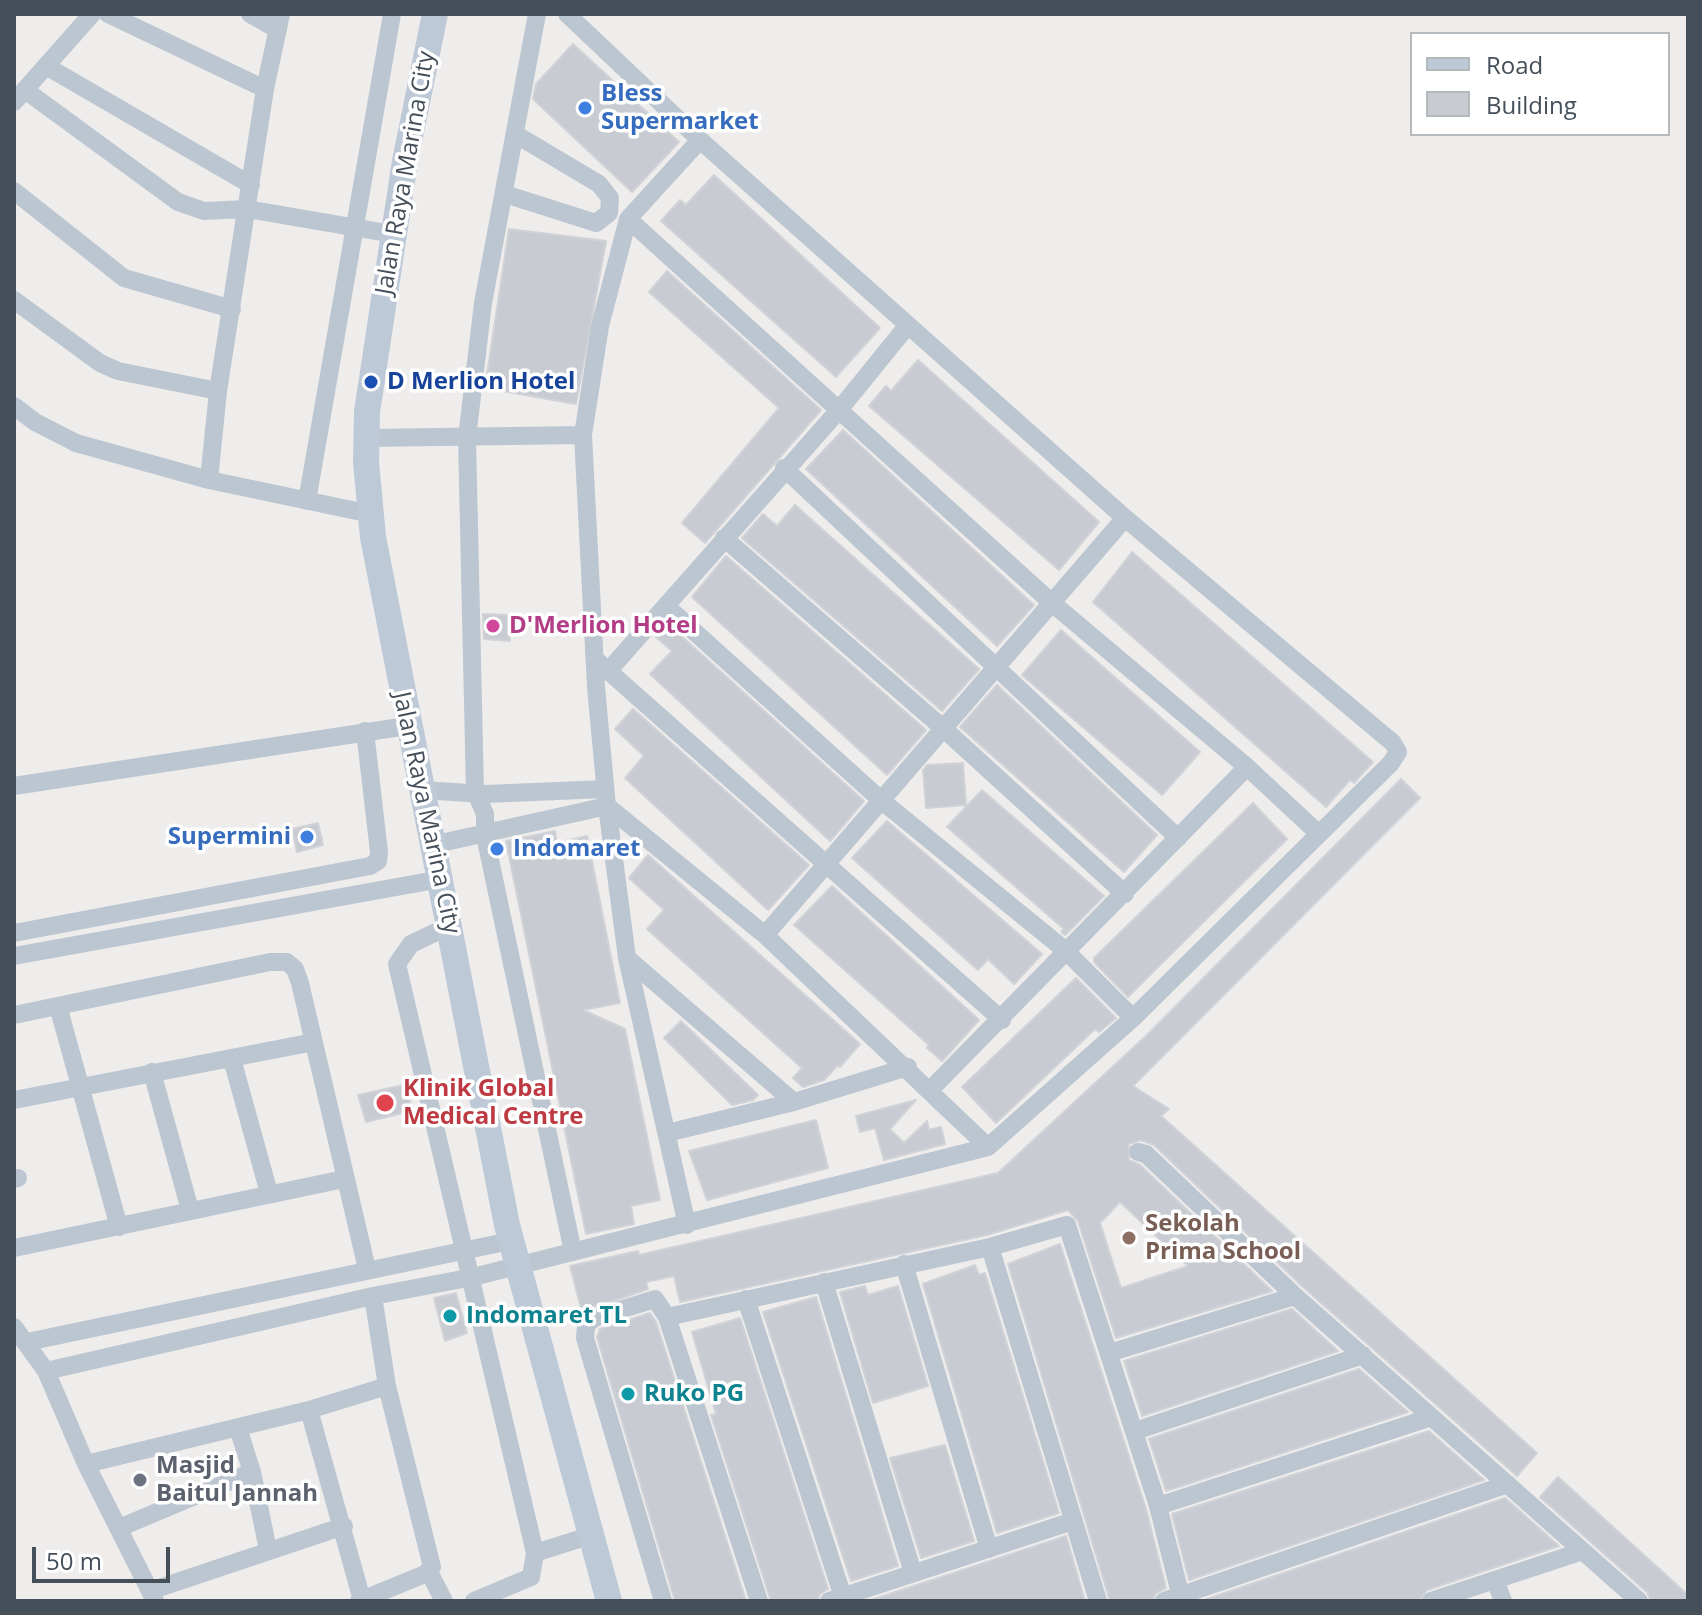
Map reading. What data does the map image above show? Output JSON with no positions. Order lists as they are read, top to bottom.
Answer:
{
  "streets": {
    "main road": ["Jalan Raya Marina City"]
  },
  "places": [
    "Bless Supermarket",
    "D Merlion Hotel",
    "D'Merlion Hotel",
    "Supermini",
    "Indomaret",
    "Klinik Global Medical Centre",
    "Sekolah Prima School",
    "Indomaret TL",
    "Ruko PG",
    "Masjid Baitul Jannah"
  ],
  "legend": ["Road", "Building"],
  "scale_bar": "50 m"
}
